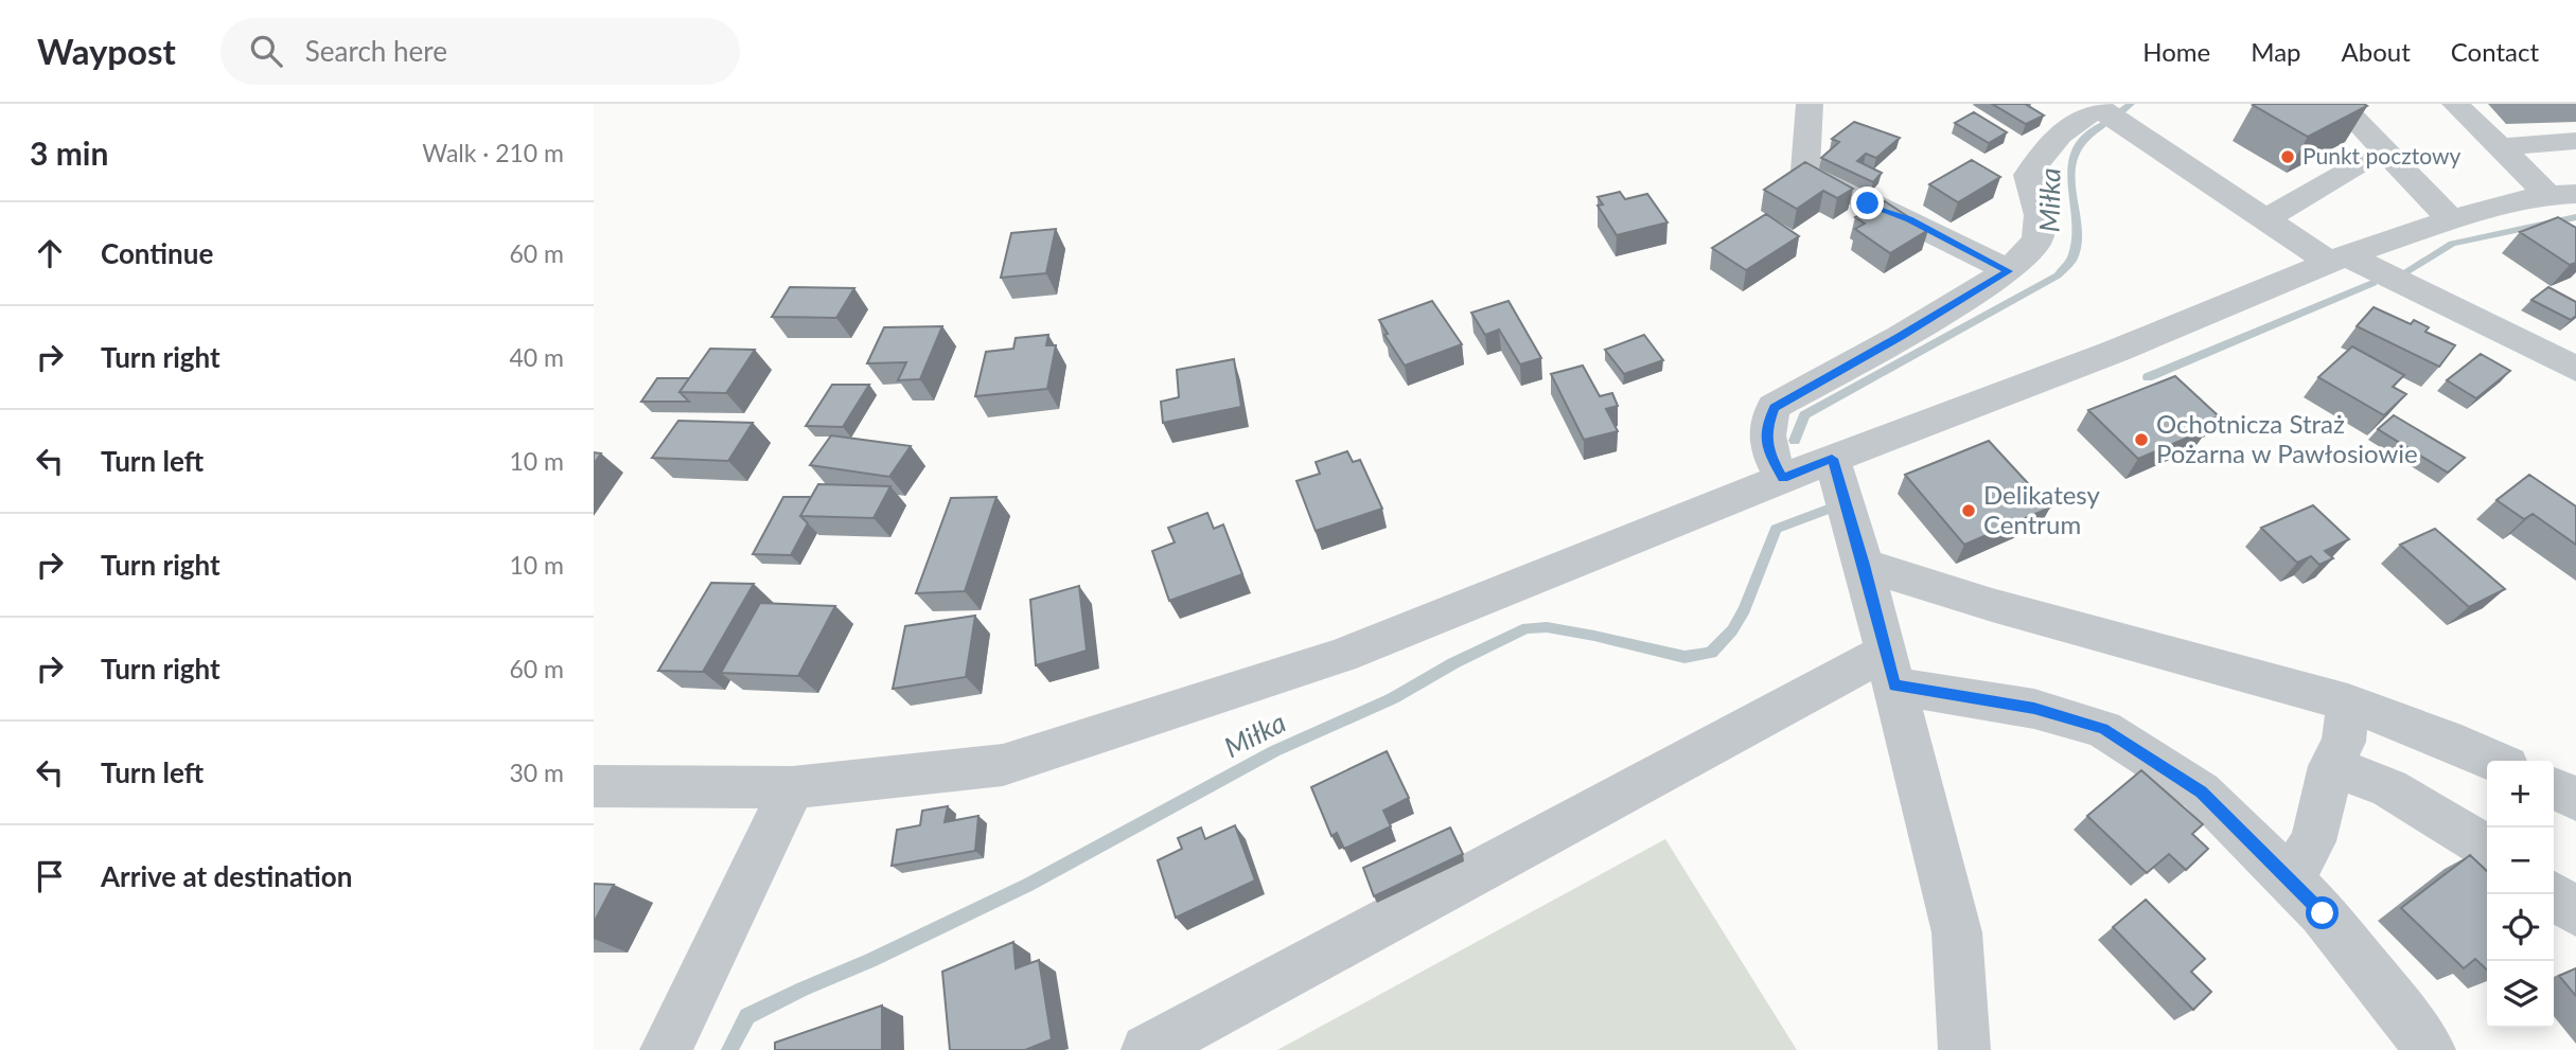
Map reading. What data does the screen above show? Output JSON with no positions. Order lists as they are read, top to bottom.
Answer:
{
  "water": ["Miłka"],
  "places": ["Punkt pocztowy", "Ochotnicza Straż Pożarna w Pawłosiowie", "Delikatesy Centrum"],
  "page": {
    "header": "Waypost",
    "search": "Search here",
    "nav": [
      "Home",
      "Map",
      "About",
      "Contact"
    ],
    "heading": ["3 min", "Walk · 210 m"],
    "list": [
      ["Continue", "60 m"],
      ["Turn right", "40 m"],
      ["Turn left", "10 m"],
      ["Turn right", "10 m"],
      ["Turn right", "60 m"],
      ["Turn left", "30 m"],
      "Arrive at destination"
    ],
    "map_buttons": ["+", "−"]
  }
}
